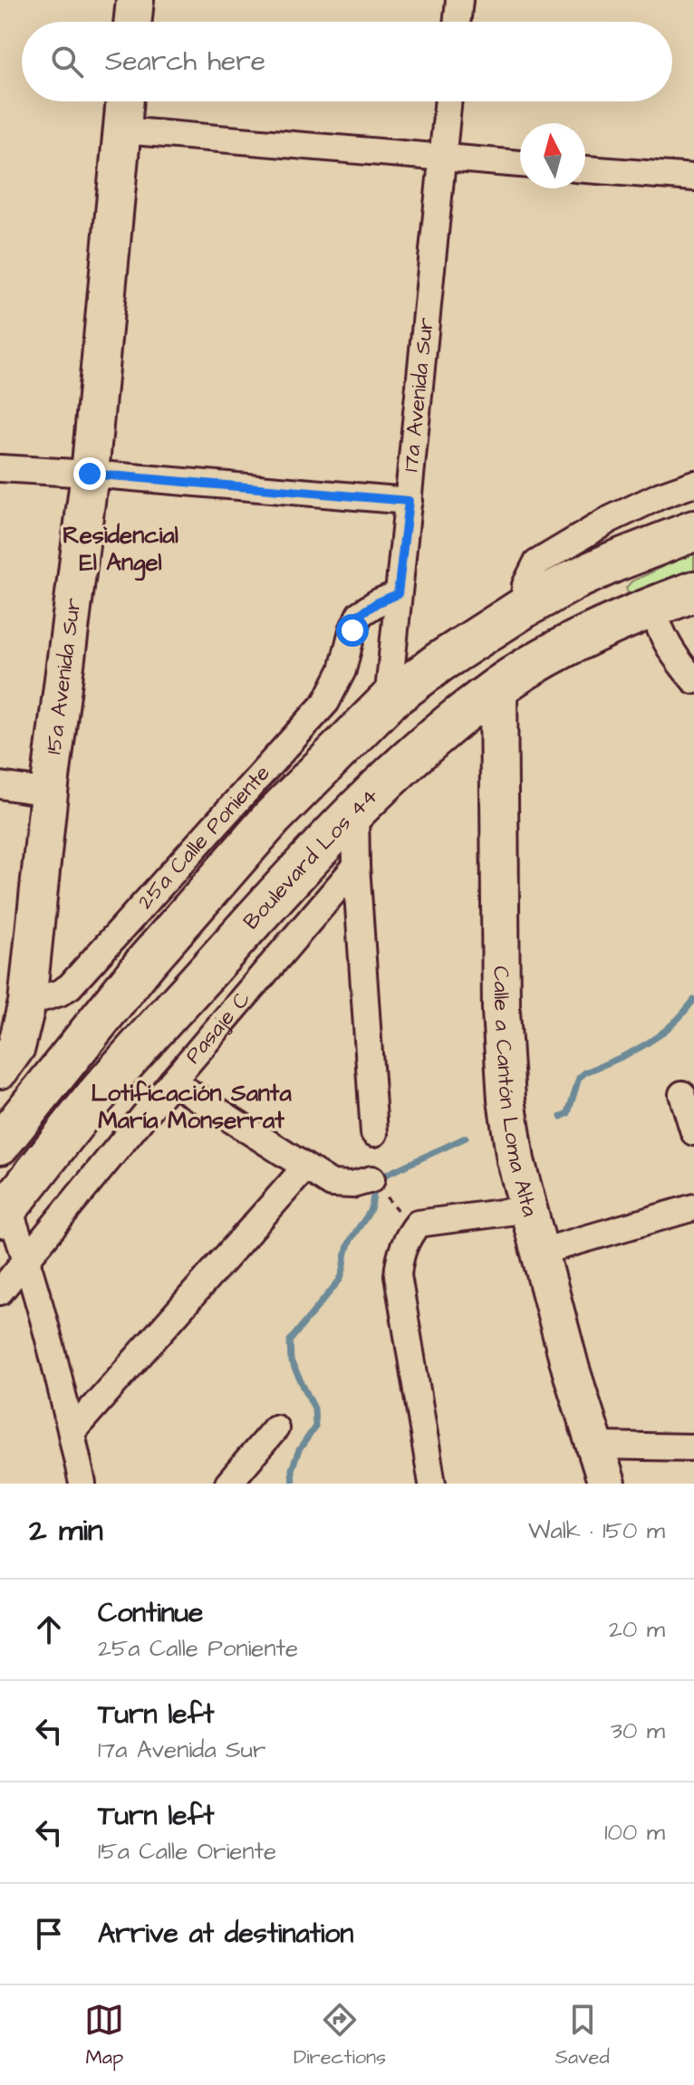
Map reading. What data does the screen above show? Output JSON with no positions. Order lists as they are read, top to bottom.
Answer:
{
  "streets": {
    "highway": ["Boulevard Los 44"],
    "street": [
      "17a Avenida Sur",
      "15a Avenida Sur",
      "25a Calle Poniente",
      "Pasaje C",
      "Calle a Cantón Loma Alta"
    ]
  },
  "crossings": [
    ["17a Avenida Sur", "25a Calle Poniente"],
    ["15a Avenida Sur", "25a Calle Poniente"],
    ["Boulevard Los 44", "Calle a Cantón Loma Alta"]
  ],
  "districts": ["Residencial El Angel", "Lotificación Santa María Monserrat"],
  "north": "top",
  "page": {
    "search": "Search here",
    "heading": ["2 min", "Walk · 150 m"],
    "list": [
      ["Continue", "25a Calle Poniente", "20 m"],
      ["Turn left", "17a Avenida Sur", "30 m"],
      ["Turn left", "15a Calle Oriente", "100 m"],
      "Arrive at destination"
    ],
    "nav": ["Map", "Directions", "Saved"]
  }
}
